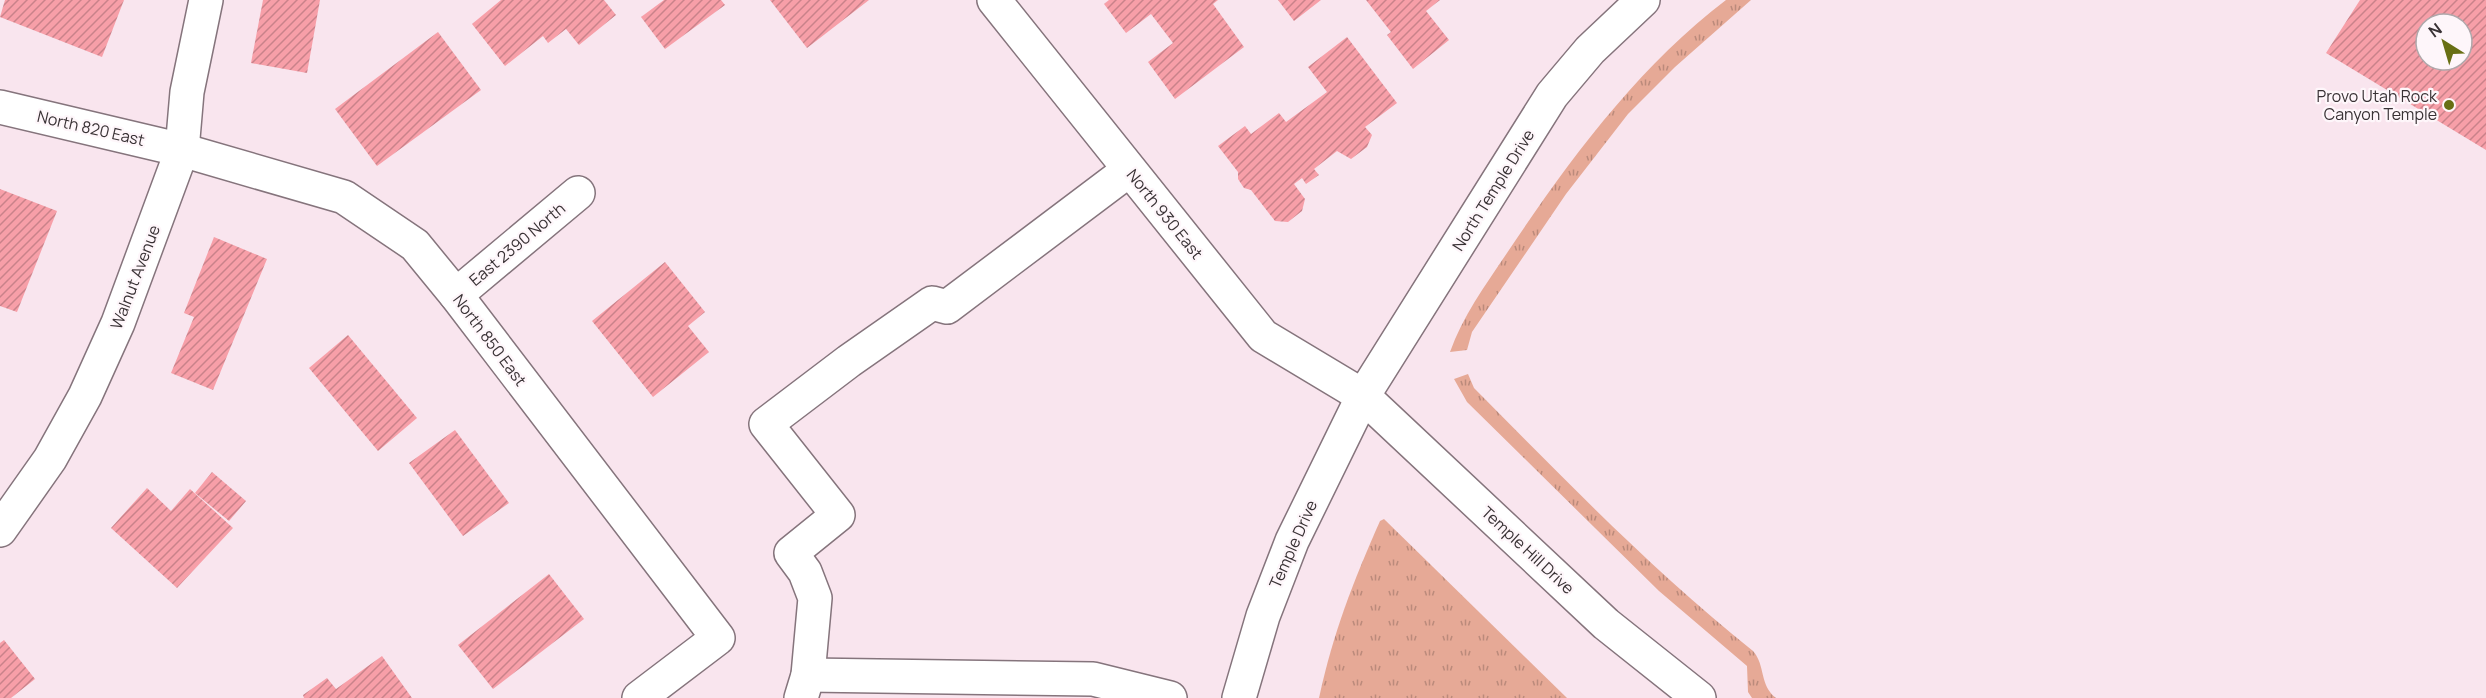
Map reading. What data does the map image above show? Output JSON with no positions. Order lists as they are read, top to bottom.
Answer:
{
  "streets": {
    "street": [
      "North 820 East",
      "North Temple Drive",
      "North 930 East",
      "East 2390 North",
      "Walnut Avenue",
      "North 850 East",
      "Temple Drive",
      "Temple Hill Drive"
    ]
  },
  "crossings": [
    ["North 820 East", "Walnut Avenue"],
    ["North 820 East", "North 850 East"],
    ["North Temple Drive", "North 930 East"],
    ["North Temple Drive", "Temple Drive"],
    ["North Temple Drive", "Temple Hill Drive"],
    ["North 930 East", "Temple Drive"],
    ["North 930 East", "Temple Hill Drive"],
    ["East 2390 North", "North 850 East"],
    ["Walnut Avenue", "North 850 East"],
    ["Temple Drive", "Temple Hill Drive"]
  ],
  "places": ["Provo Utah Rock Canyon Temple"],
  "north": "top left"
}
